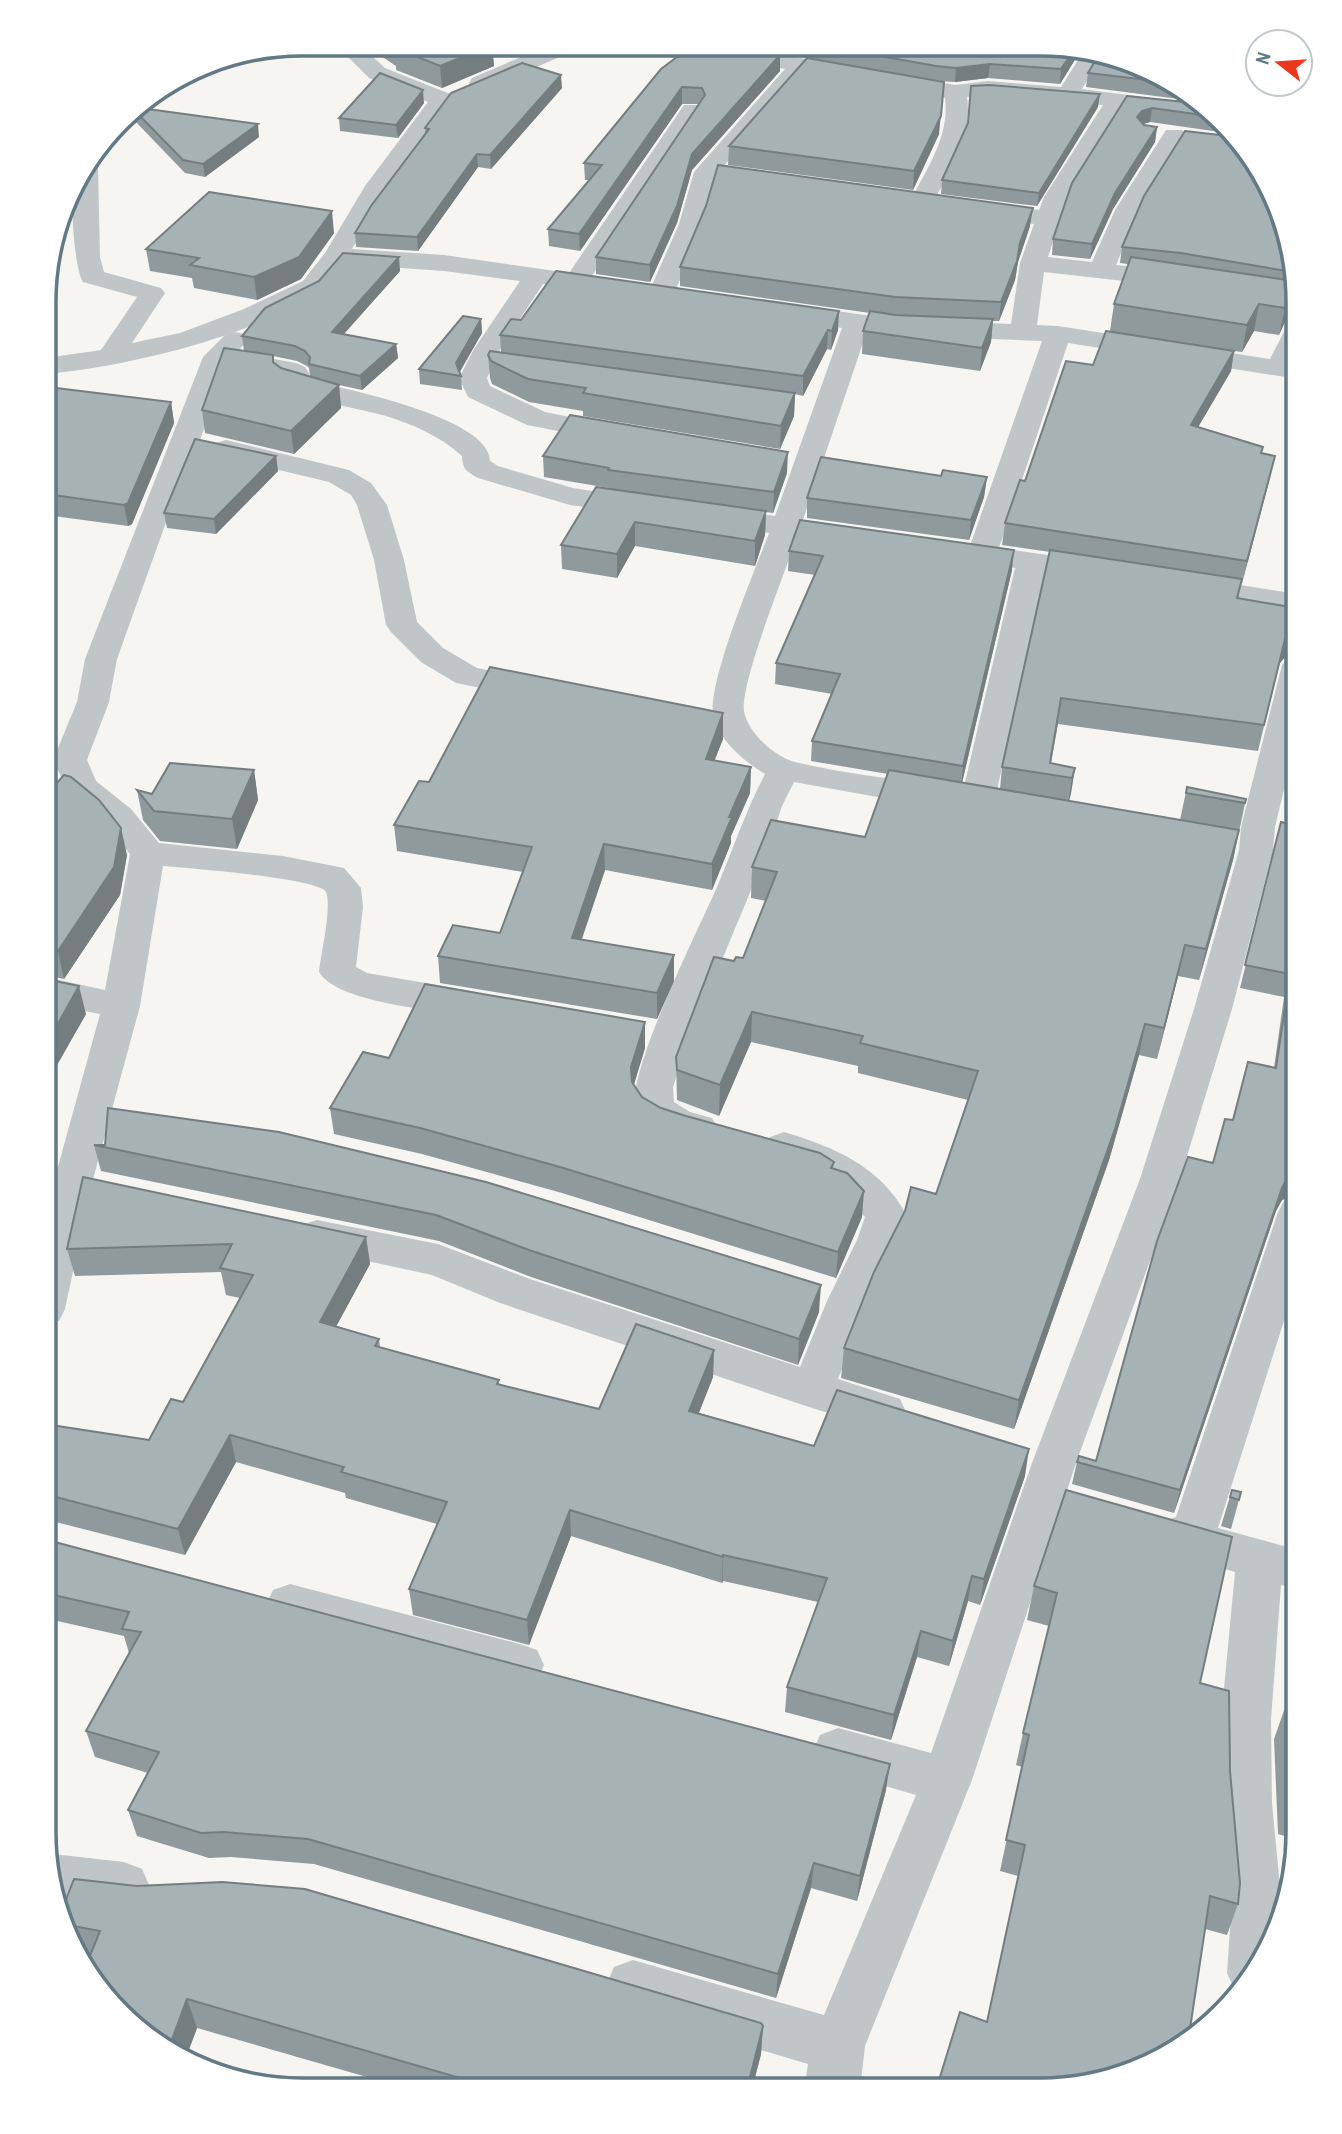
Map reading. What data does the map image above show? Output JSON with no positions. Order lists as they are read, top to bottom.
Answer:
{
  "north": "left"
}
